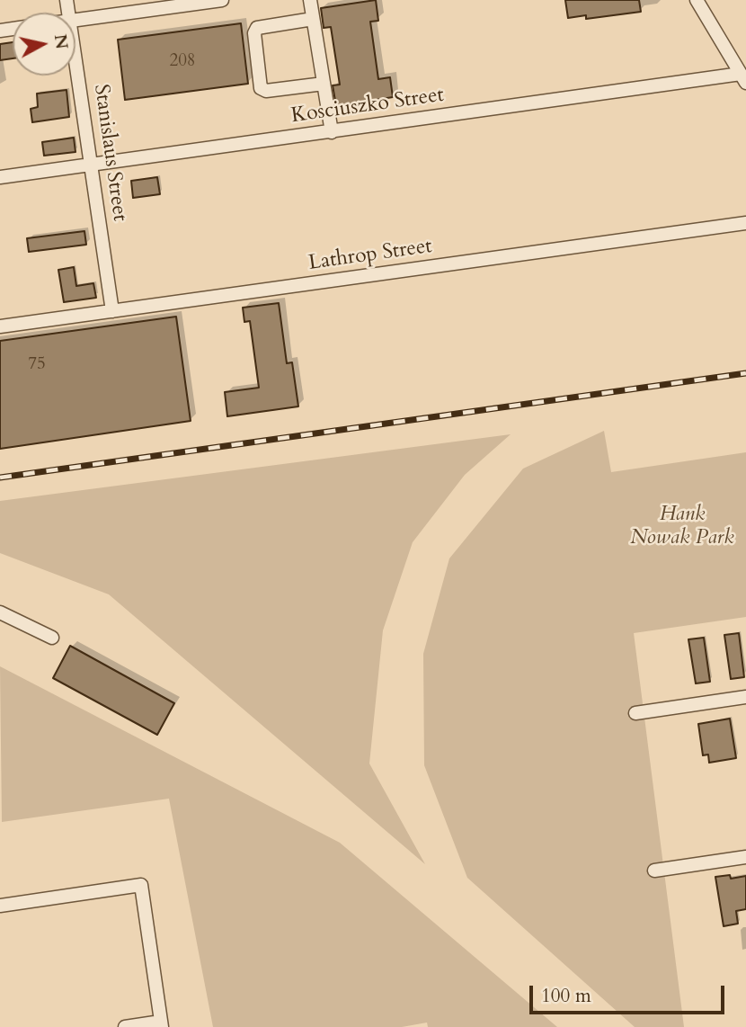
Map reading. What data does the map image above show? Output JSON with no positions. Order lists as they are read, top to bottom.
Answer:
{
  "streets": {
    "street": ["Kosciuszko Street", "Stanislaus Street", "Lathrop Street"]
  },
  "crossings": [
    ["Kosciuszko Street", "Stanislaus Street"],
    ["Stanislaus Street", "Lathrop Street"]
  ],
  "parks": ["Hank Nowak Park"],
  "house_numbers": ["208", "75"],
  "scale_bar": "100 m",
  "north": "right"
}
